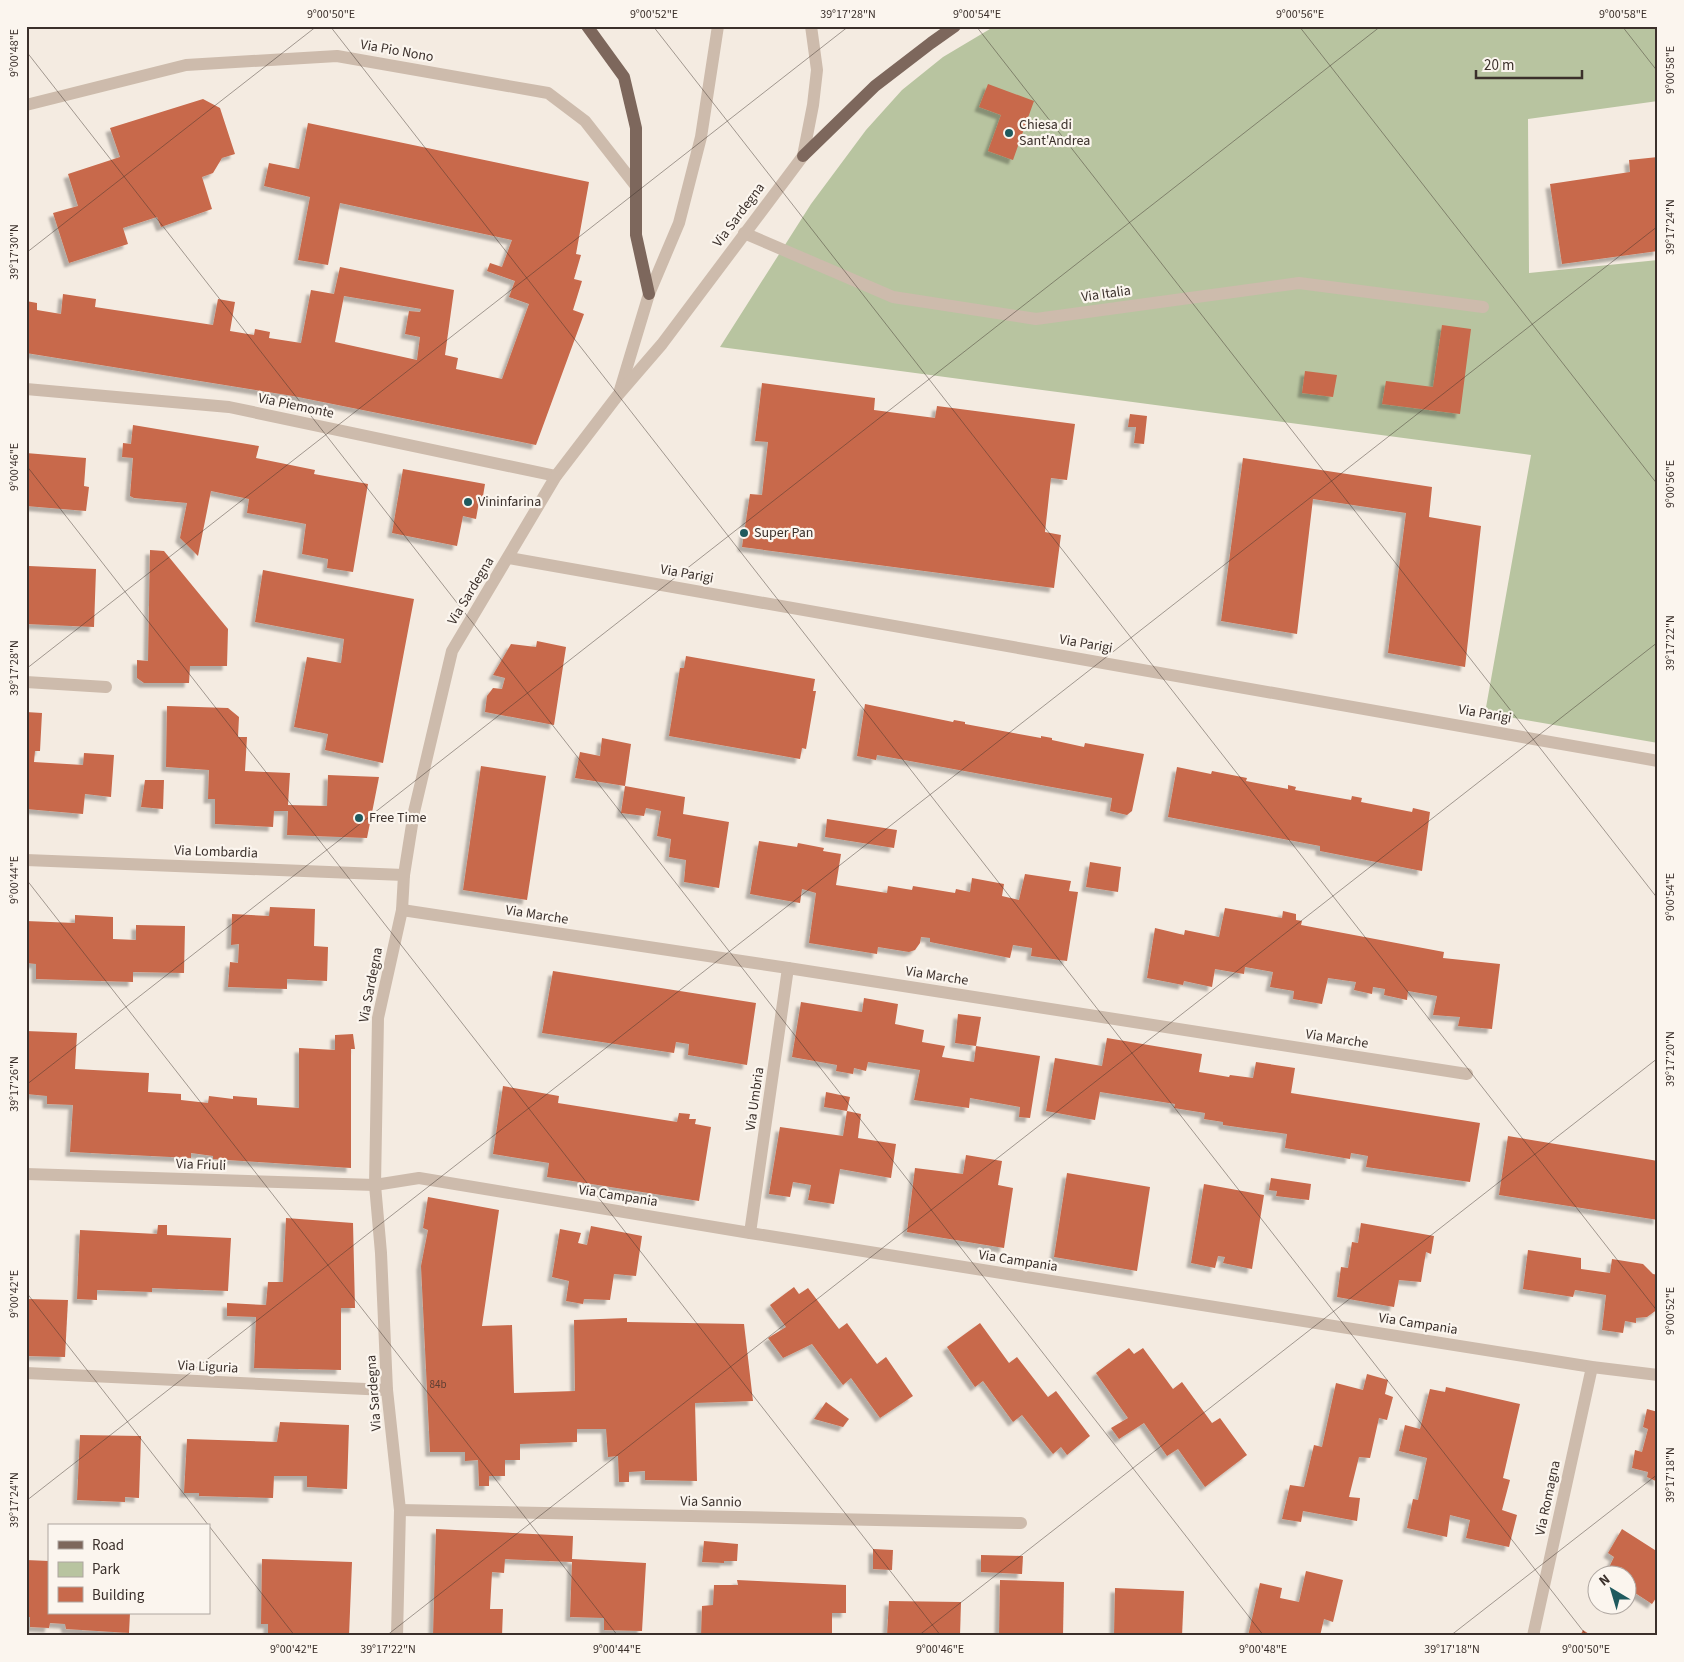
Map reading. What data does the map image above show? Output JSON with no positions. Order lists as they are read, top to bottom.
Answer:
{
  "streets": {
    "street": [
      "Via Pio Nono",
      "Via Sardegna",
      "Via Italia",
      "Via Piemonte",
      "Via Parigi",
      "Via Lombardia",
      "Via Marche",
      "Via Umbria",
      "Via Friuli",
      "Via Campania",
      "Via Liguria",
      "Via Romagna",
      "Via Sannio"
    ]
  },
  "crossings": [
    ["Via Sardegna", "Via Italia"],
    ["Via Sardegna", "Via Piemonte"],
    ["Via Sardegna", "Via Parigi"],
    ["Via Sardegna", "Via Lombardia"],
    ["Via Sardegna", "Via Marche"],
    ["Via Sardegna", "Via Friuli"],
    ["Via Sardegna", "Via Campania"],
    ["Via Sardegna", "Via Liguria"],
    ["Via Sardegna", "Via Sannio"],
    ["Via Marche", "Via Umbria"],
    ["Via Umbria", "Via Campania"],
    ["Via Friuli", "Via Campania"],
    ["Via Campania", "Via Romagna"]
  ],
  "places": [
    "Chiesa di Sant'Andrea",
    "Vininfarina",
    "Super Pan",
    "Free Time"
  ],
  "house_numbers": ["84b"],
  "legend": ["Road", "Park", "Building"],
  "scale_bar": "20 m",
  "north": "top left",
  "coordinates": [
    "9°00'50\"E",
    "9°00'52\"E",
    "39°17'28\"N",
    "9°00'54\"E",
    "9°00'56\"E",
    "9°00'58\"E",
    "9°00'48\"E",
    "39°17'24\"N",
    "39°17'30\"N",
    "9°00'46\"E",
    "39°17'22\"N",
    "9°00'44\"E",
    "39°17'20\"N",
    "39°17'26\"N",
    "9°00'42\"E",
    "39°17'18\"N"
  ]
}
